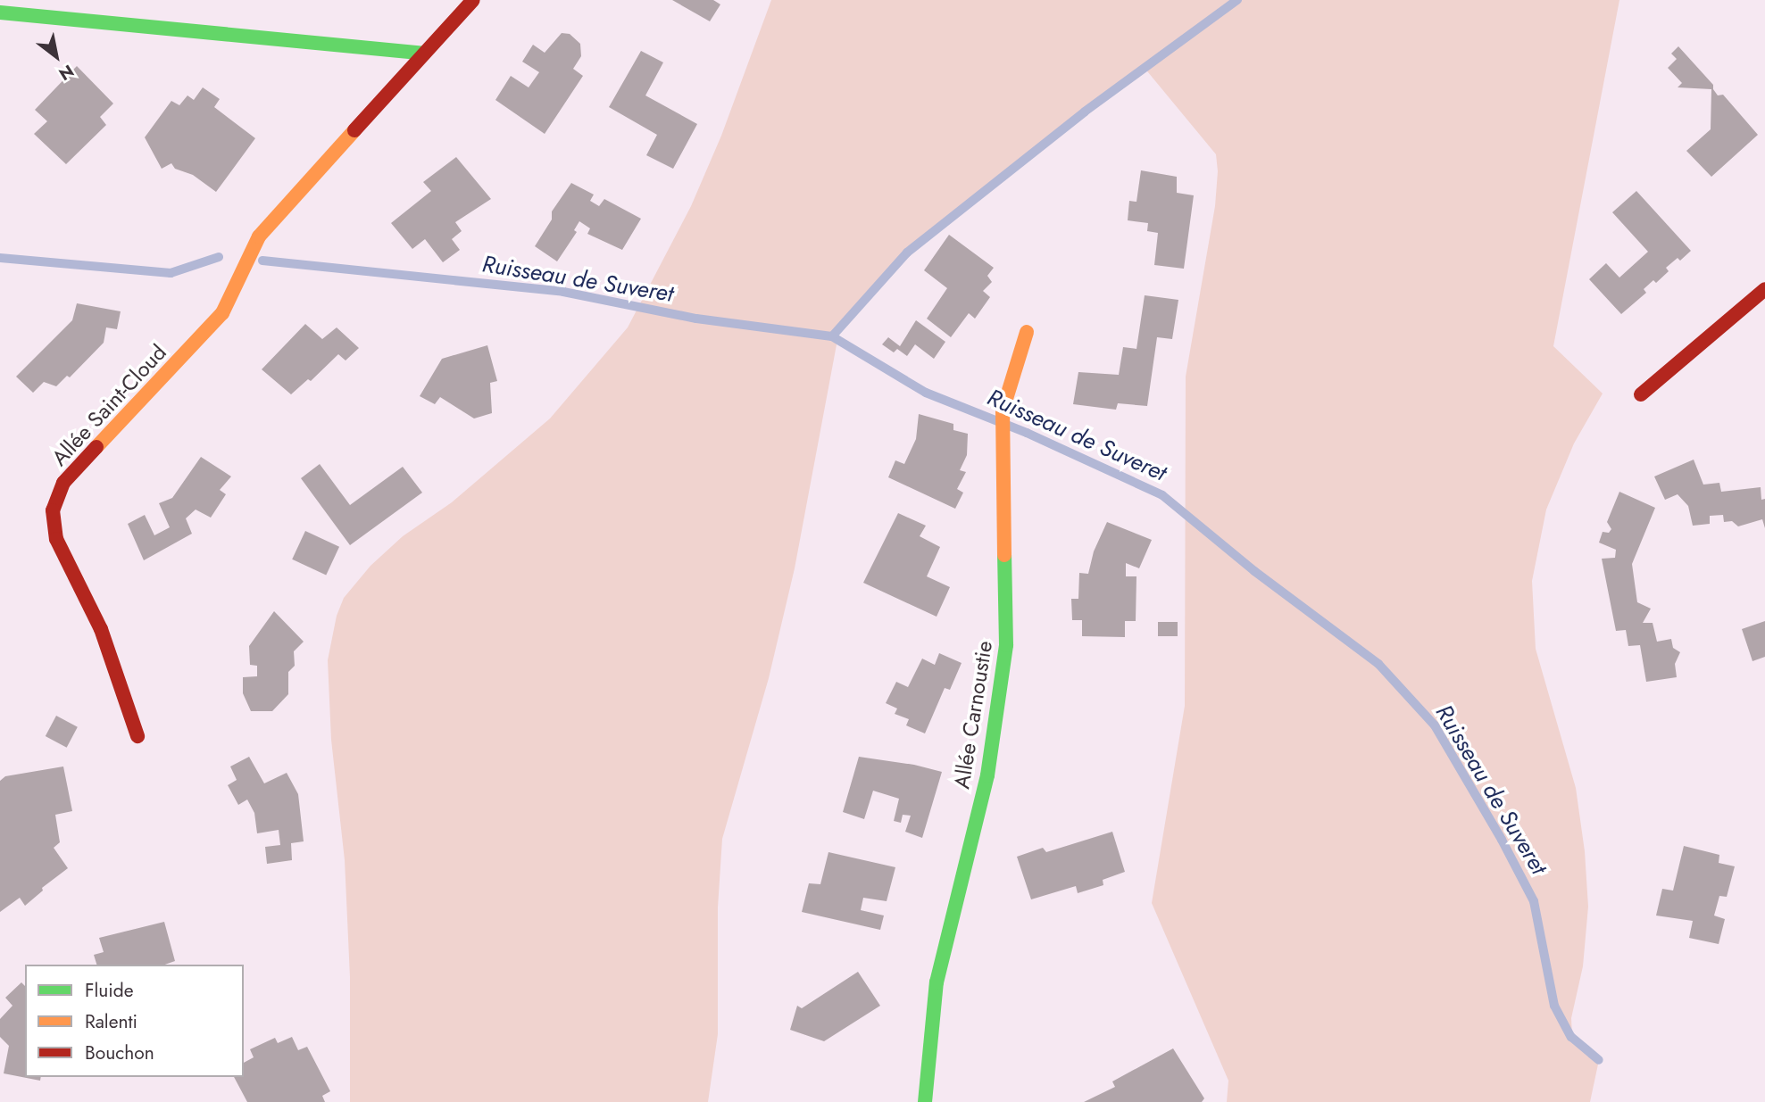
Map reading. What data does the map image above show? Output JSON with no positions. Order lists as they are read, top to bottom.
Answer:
{
  "streets": {
    "street": ["Allée Saint-Cloud", "Allée Carnoustie"]
  },
  "water": ["Ruisseau de Suveret"],
  "legend": ["Fluide", "Ralenti", "Bouchon"],
  "north": "bottom right"
}
